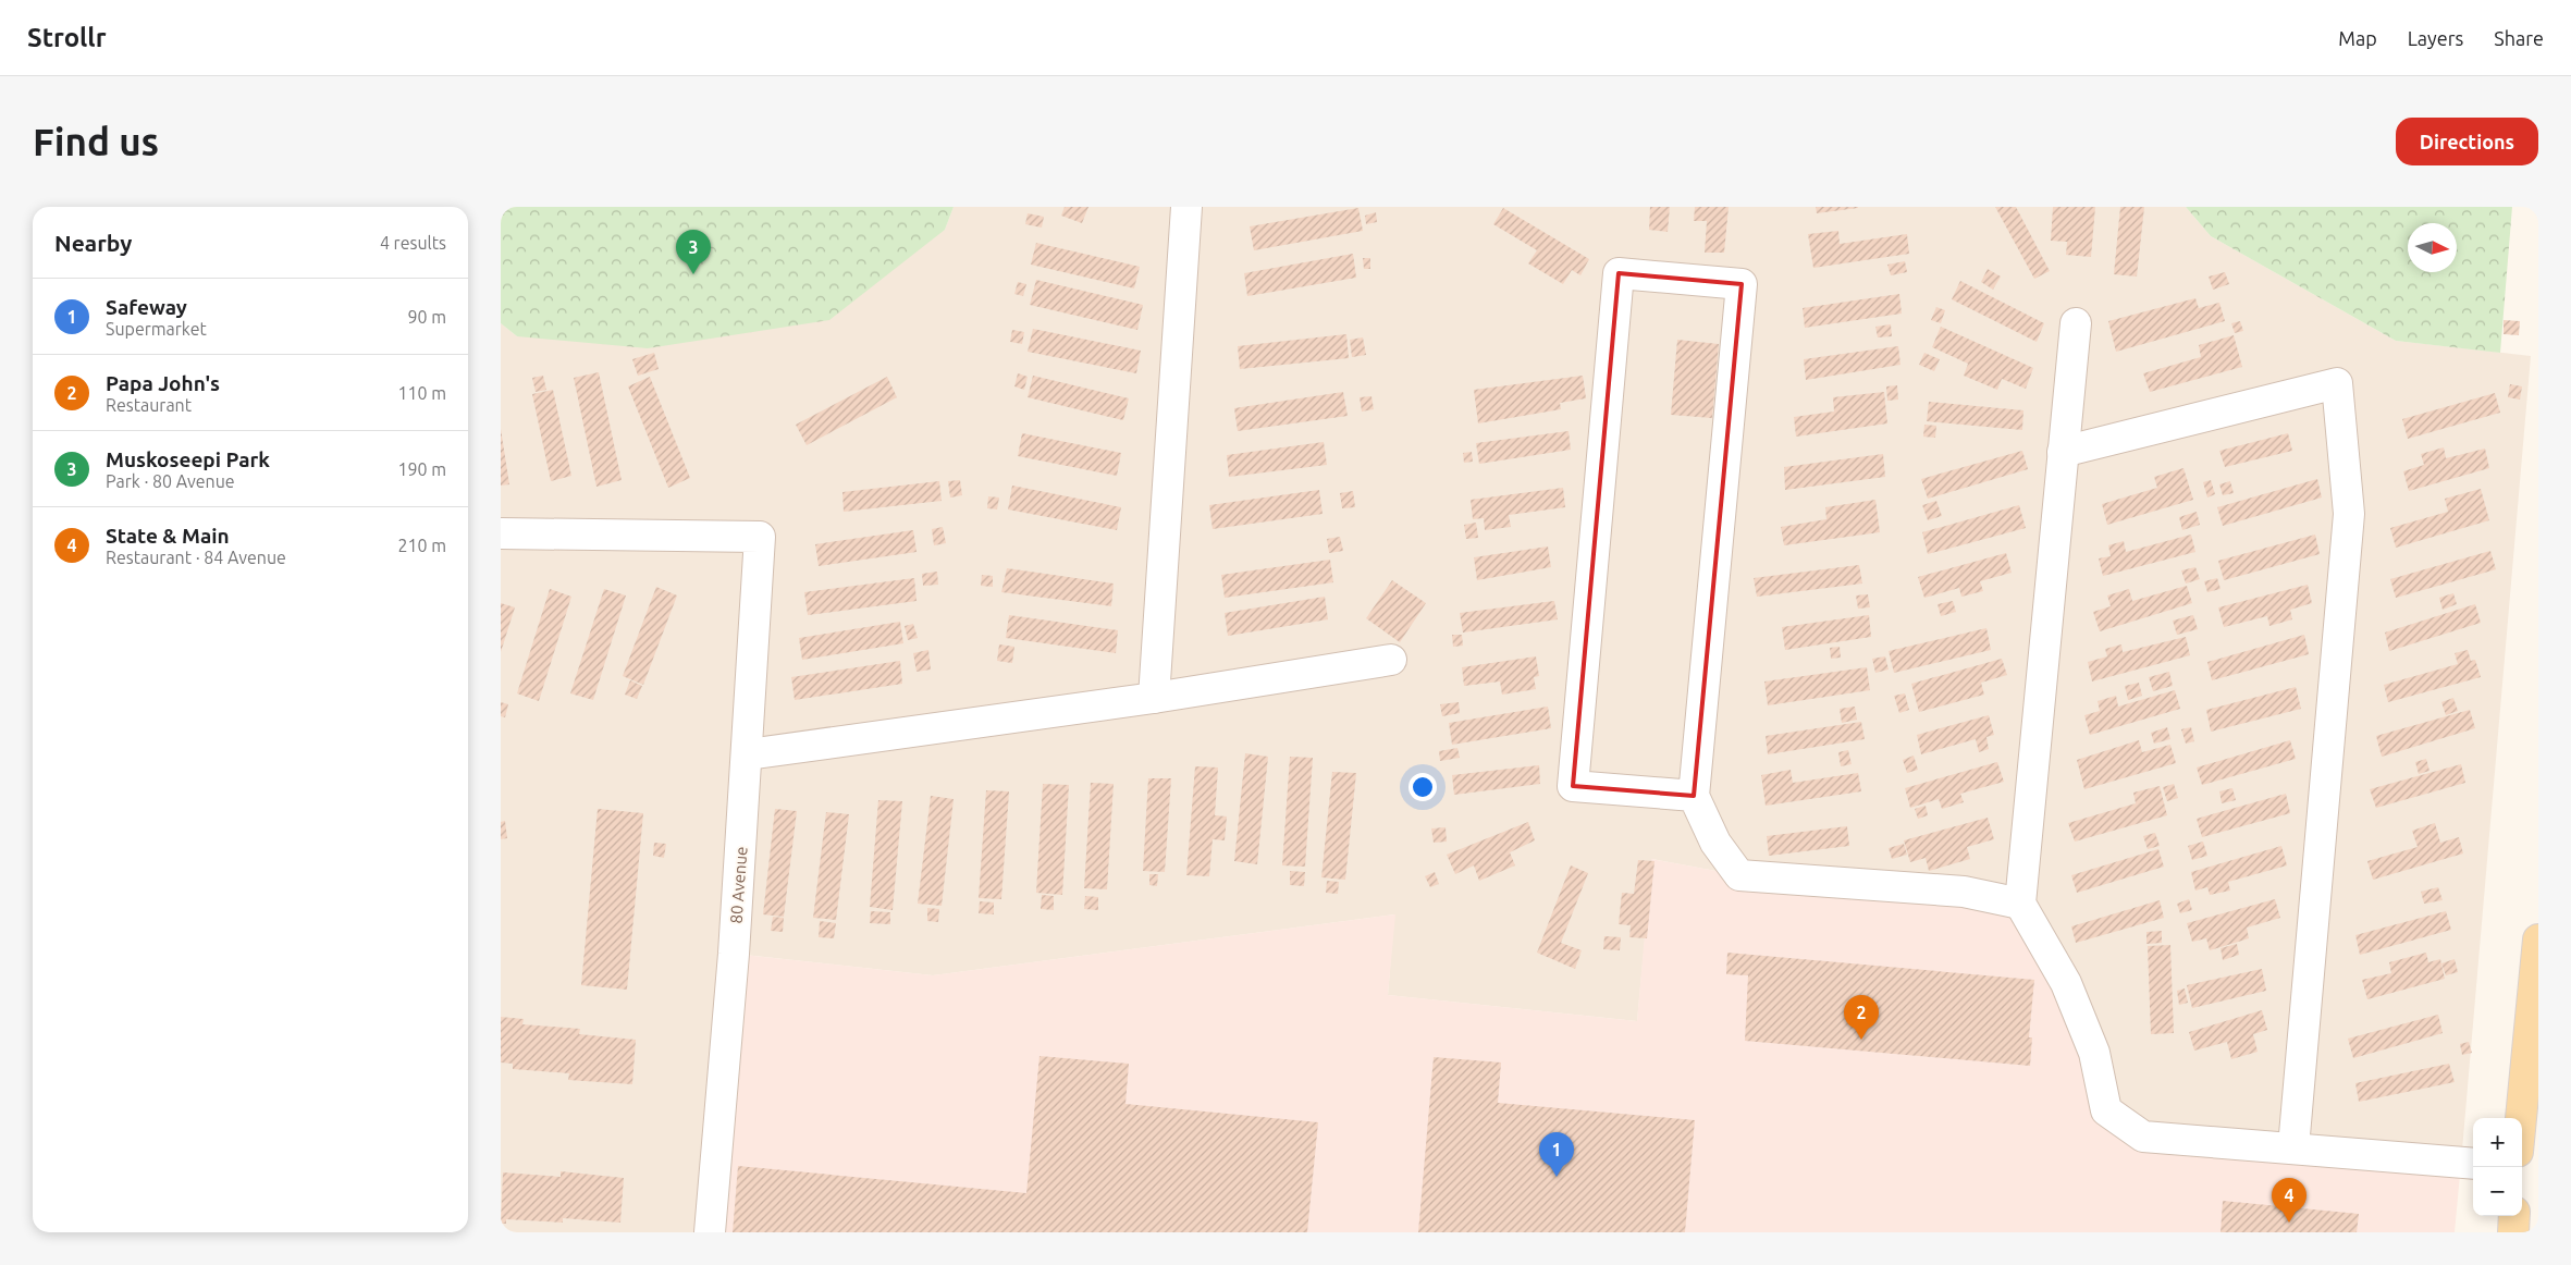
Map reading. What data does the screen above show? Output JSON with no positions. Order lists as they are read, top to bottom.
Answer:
{
  "streets": {
    "street": ["80 Avenue"]
  },
  "north": "right",
  "page": {
    "header": "Strollr",
    "nav": ["Map", "Layers", "Share"],
    "buttons": "Directions",
    "title": "Find us",
    "heading": ["Nearby", "4 results"],
    "pins": [
      "3",
      "2",
      "1",
      "4"
    ],
    "list": [
      {
        "mark": "1",
        "name": "Safeway",
        "note": "Supermarket",
        "value": "90 m"
      },
      {
        "mark": "2",
        "name": "Papa John's",
        "note": "Restaurant",
        "value": "110 m"
      },
      {
        "mark": "3",
        "name": "Muskoseepi Park",
        "note": "Park · 80 Avenue",
        "value": "190 m"
      },
      {
        "mark": "4",
        "name": "State & Main",
        "note": "Restaurant · 84 Avenue",
        "value": "210 m"
      }
    ],
    "map_buttons": ["+", "−"]
  }
}
